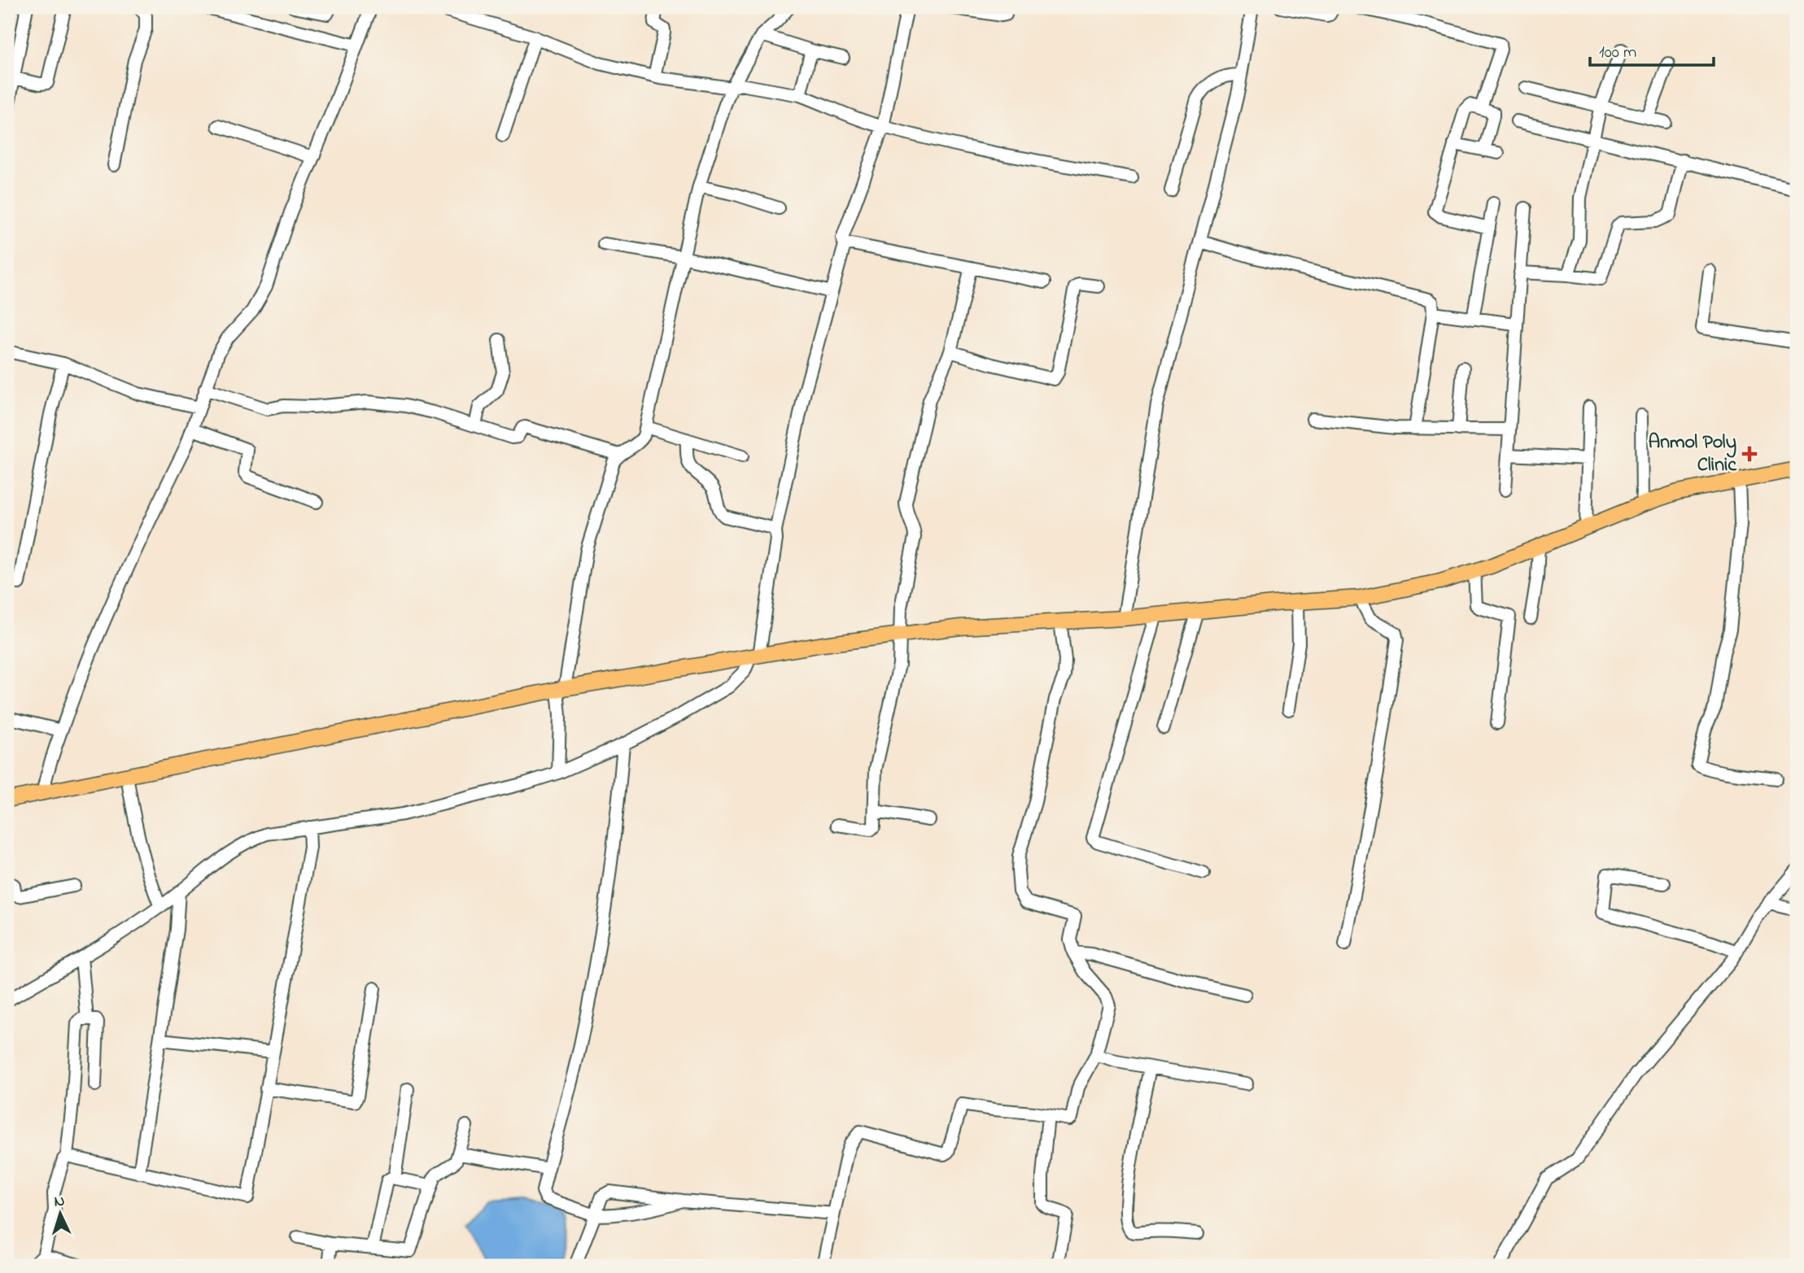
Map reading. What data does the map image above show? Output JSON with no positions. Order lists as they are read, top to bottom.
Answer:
{
  "places": {
    "health": ["Anmol Poly Clinic"]
  },
  "scale_bar": "100 m",
  "north": "top"
}
